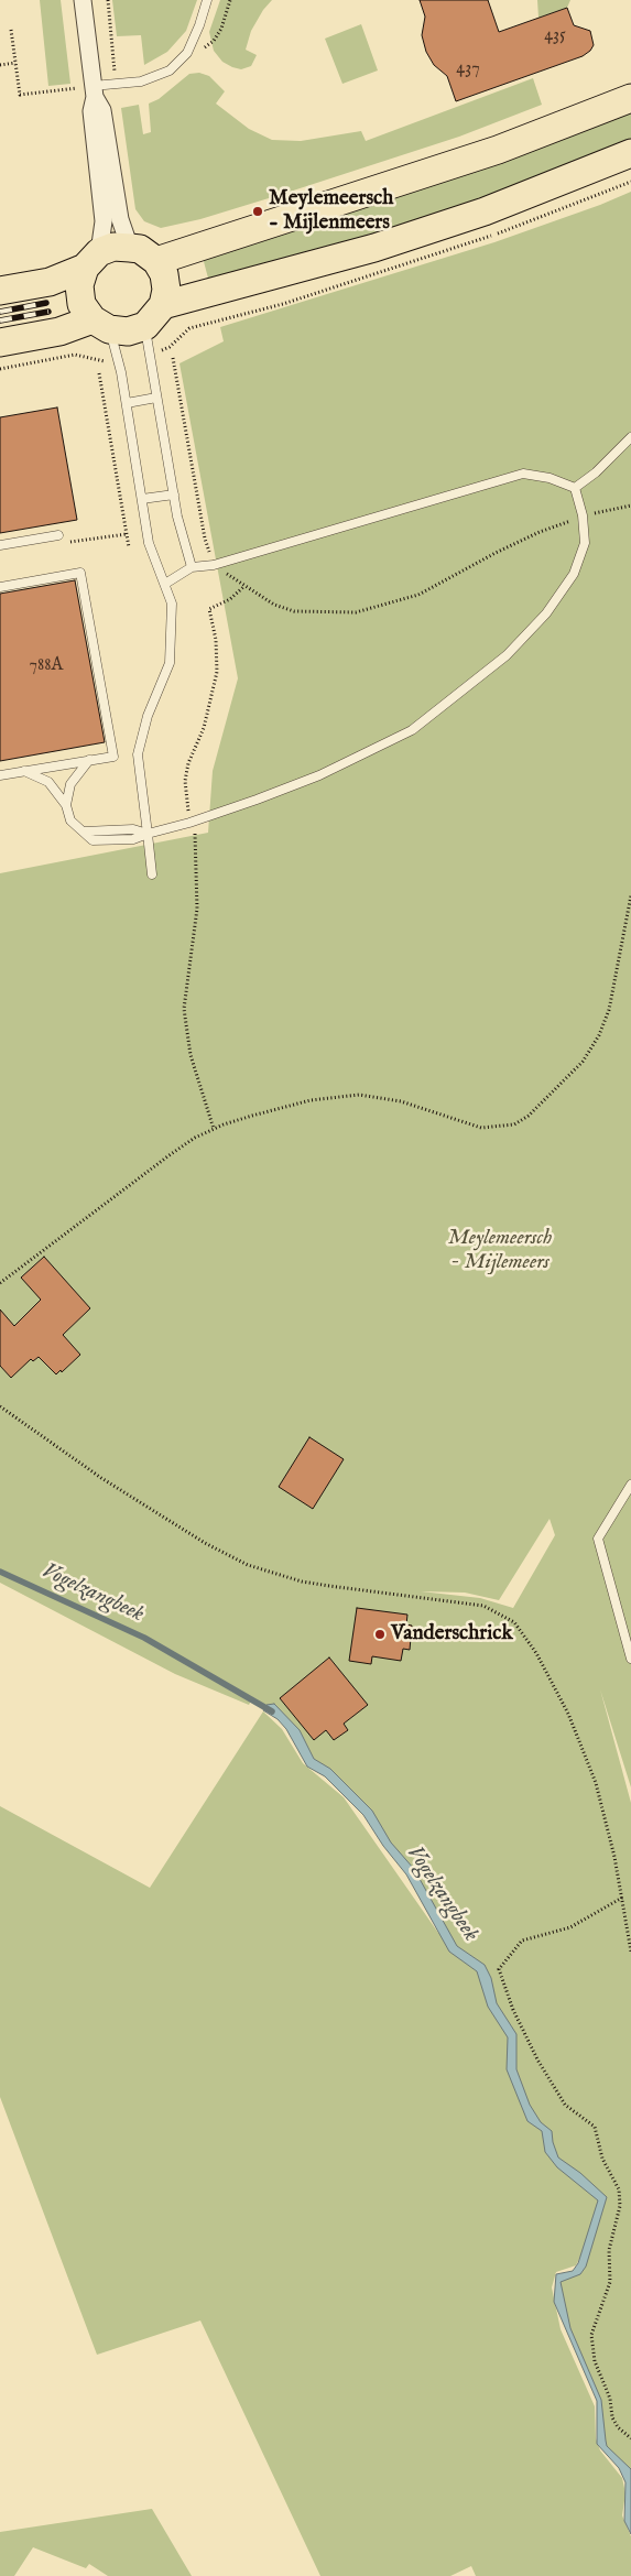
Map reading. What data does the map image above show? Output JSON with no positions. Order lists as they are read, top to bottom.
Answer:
{
  "water": ["Vogelzangbeek"],
  "parks": ["Meylemeersch - Mijlemeers"],
  "places": ["Meylemeersch - Mijlenmeers", "Vanderschrick"],
  "house_numbers": ["435", "437", "788A"]
}
